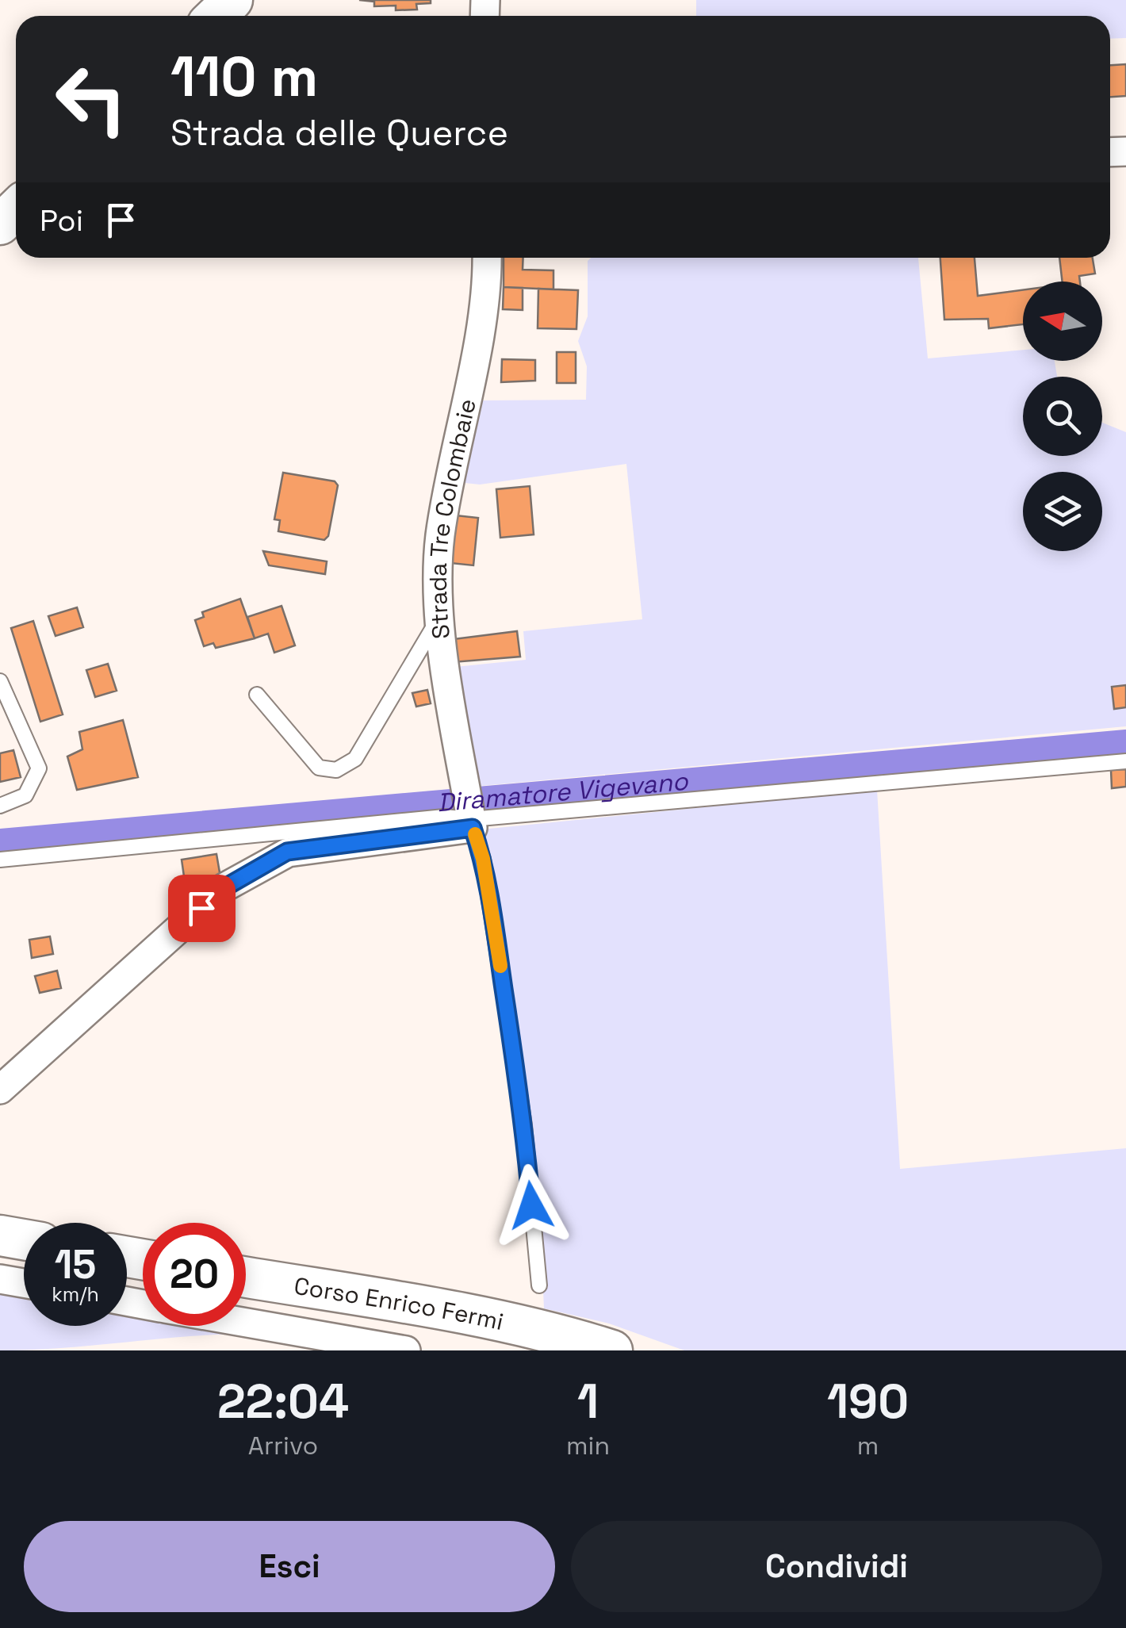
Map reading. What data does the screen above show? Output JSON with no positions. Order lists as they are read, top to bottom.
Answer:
{
  "streets": {
    "main road": ["Corso Enrico Fermi"],
    "street": ["Strada Tre Colombaie"]
  },
  "water": ["Diramatore Vigevano"],
  "north": "left",
  "page": {
    "turn": ["110 m", "Strada delle Querce"],
    "then": "Poi",
    "speed": "15 km/h",
    "limit": "20",
    "eta": [
      "22:04",
      "Arrivo",
      "1",
      "min",
      "190",
      "m"
    ],
    "buttons": ["Esci", "Condividi"]
  }
}
